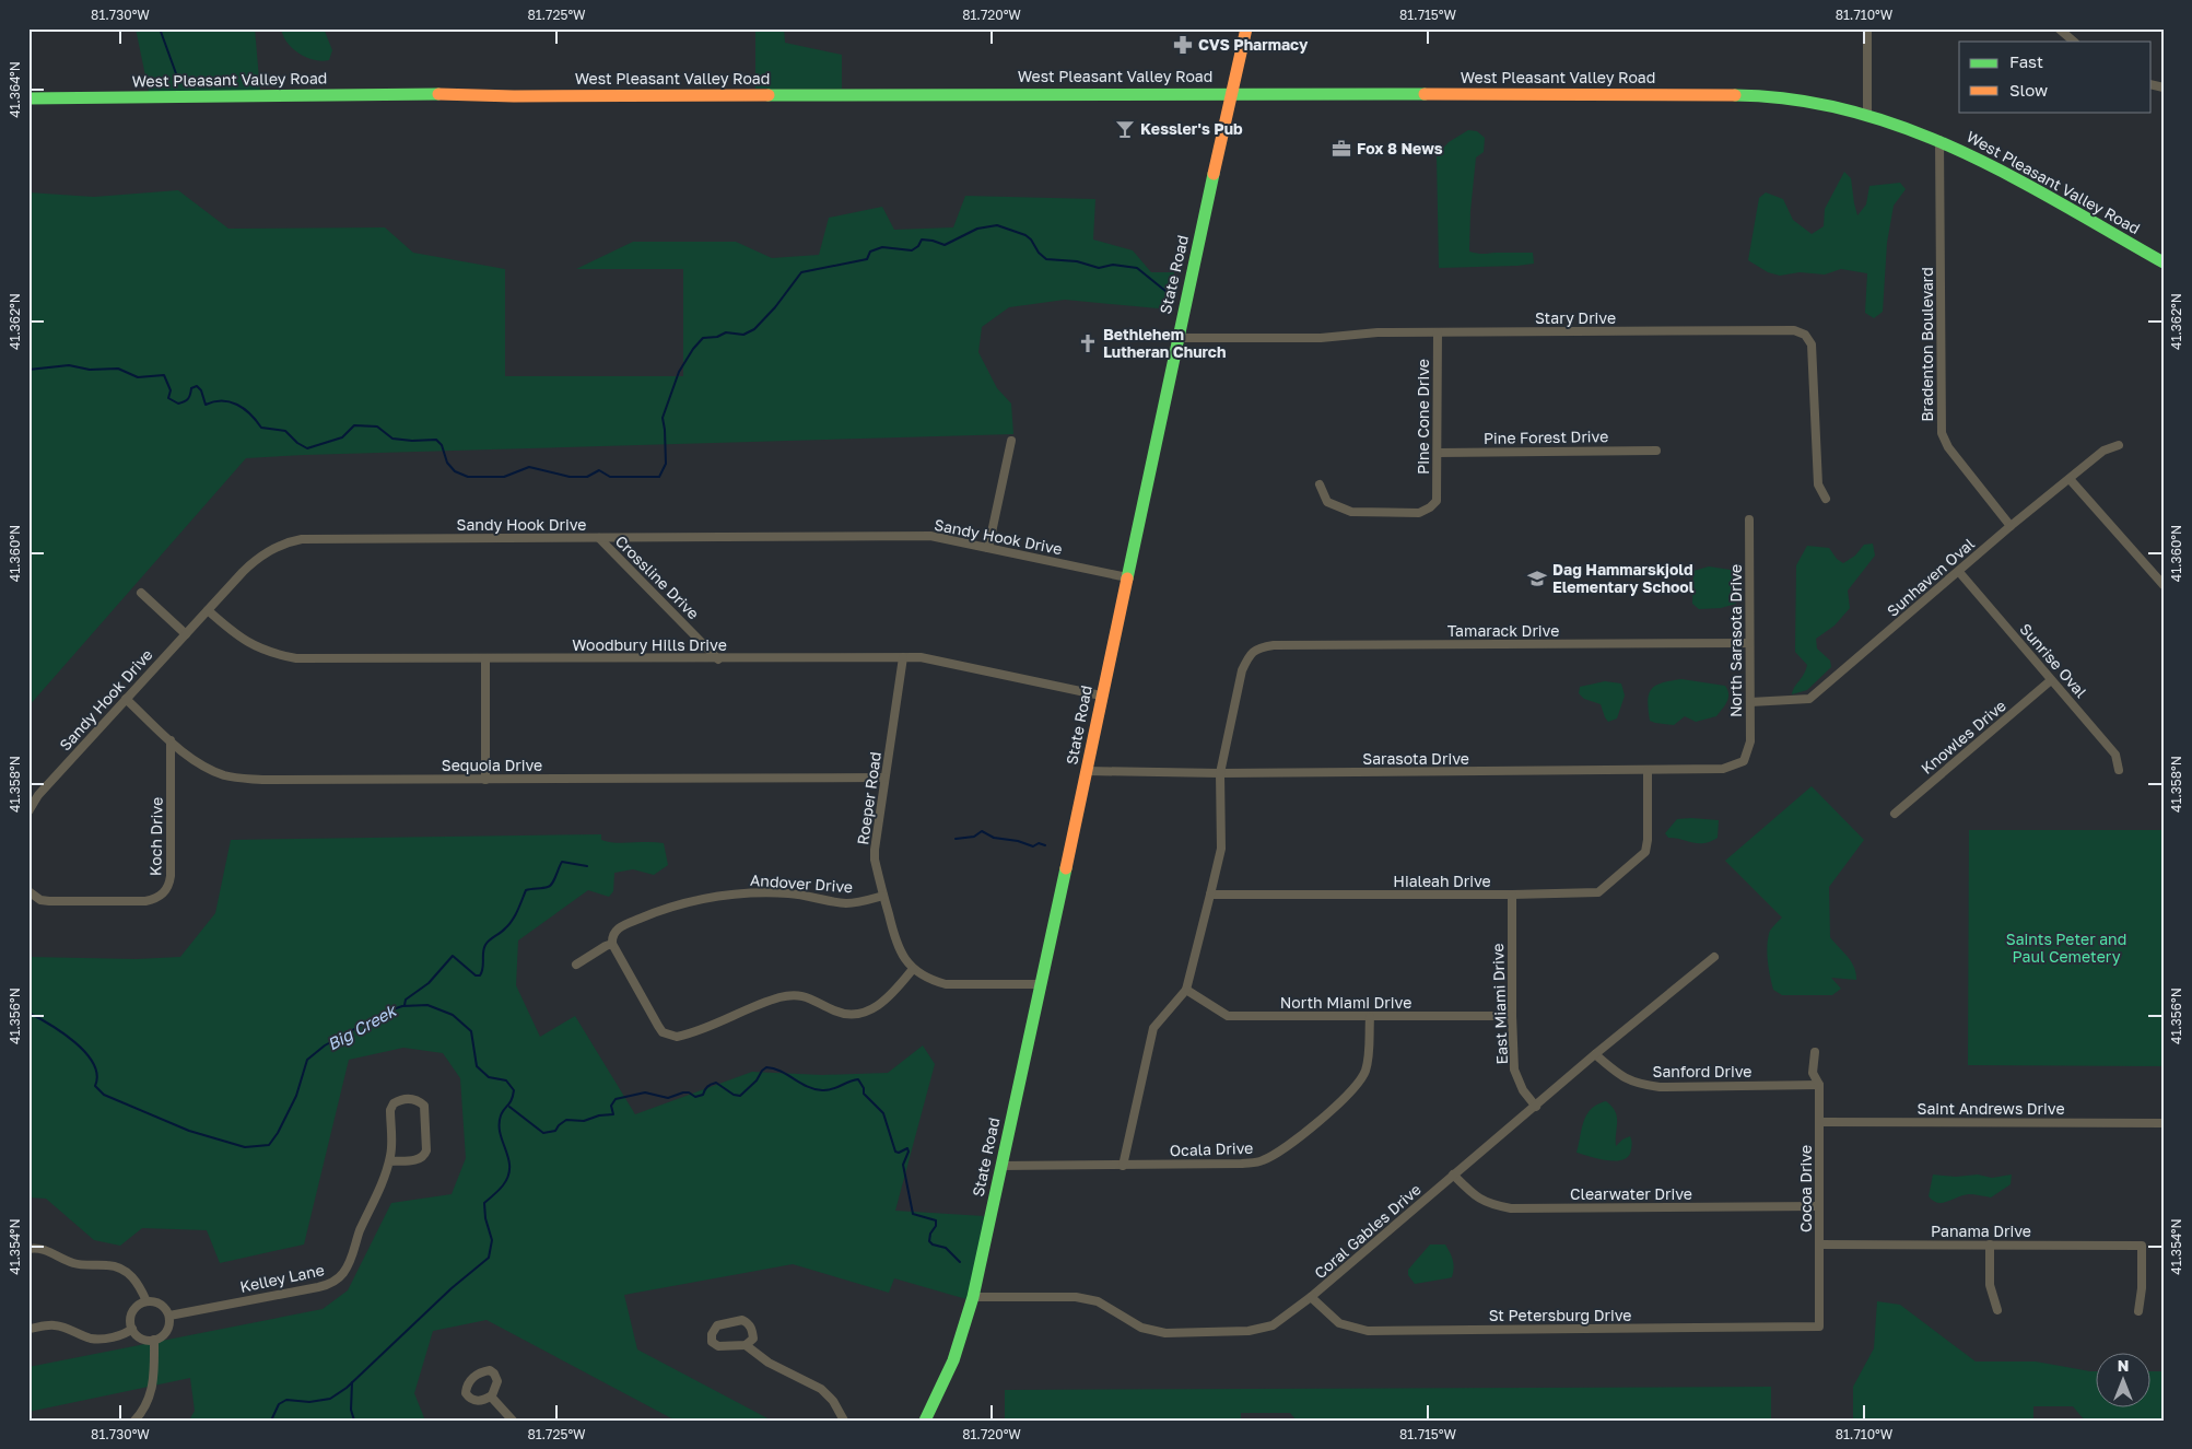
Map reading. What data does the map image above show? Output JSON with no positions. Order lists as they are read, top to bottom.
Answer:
{
  "streets": {
    "main road": ["West Pleasant Valley Road", "State Road"],
    "street": [
      "Stary Drive",
      "Bradenton Boulevard",
      "Pine Cone Drive",
      "Pine Forest Drive",
      "Sandy Hook Drive",
      "Crossline Drive",
      "Sunhaven Oval",
      "Tamarack Drive",
      "North Sarasota Drive",
      "Woodbury Hills Drive",
      "Sunrise Oval",
      "Knowles Drive",
      "Sarasota Drive",
      "Sequoia Drive",
      "Roeper Road",
      "Koch Drive",
      "Hialeah Drive",
      "Andover Drive",
      "North Miami Drive",
      "East Miami Drive",
      "Sanford Drive",
      "Saint Andrews Drive",
      "Ocala Drive",
      "Cocoa Drive",
      "Clearwater Drive",
      "Coral Gables Drive",
      "Panama Drive",
      "Kelley Lane",
      "St Petersburg Drive"
    ]
  },
  "crossings": [
    ["West Pleasant Valley Road", "State Road"],
    ["West Pleasant Valley Road", "Bradenton Boulevard"],
    ["State Road", "Stary Drive"],
    ["State Road", "Sandy Hook Drive"],
    ["State Road", "Woodbury Hills Drive"],
    ["State Road", "Sarasota Drive"],
    ["State Road", "Roeper Road"],
    ["State Road", "Ocala Drive"],
    ["State Road", "Coral Gables Drive"],
    ["Stary Drive", "Pine Cone Drive"],
    ["Bradenton Boulevard", "Sunhaven Oval"],
    ["Pine Cone Drive", "Pine Forest Drive"],
    ["Sandy Hook Drive", "Crossline Drive"],
    ["Sandy Hook Drive", "Woodbury Hills Drive"],
    ["Sandy Hook Drive", "Sequoia Drive"],
    ["Crossline Drive", "Woodbury Hills Drive"],
    ["Sunhaven Oval", "North Sarasota Drive"],
    ["Sunhaven Oval", "Sunrise Oval"],
    ["Tamarack Drive", "North Sarasota Drive"],
    ["Tamarack Drive", "Sarasota Drive"],
    ["North Sarasota Drive", "Sarasota Drive"],
    ["Woodbury Hills Drive", "Roeper Road"],
    ["Sunrise Oval", "Knowles Drive"],
    ["Sarasota Drive", "Hialeah Drive"],
    ["Sequoia Drive", "Roeper Road"],
    ["Sequoia Drive", "Koch Drive"],
    ["Roeper Road", "Andover Drive"],
    ["Hialeah Drive", "East Miami Drive"],
    ["North Miami Drive", "East Miami Drive"],
    ["North Miami Drive", "Ocala Drive"],
    ["East Miami Drive", "Coral Gables Drive"],
    ["Sanford Drive", "Cocoa Drive"],
    ["Sanford Drive", "Coral Gables Drive"],
    ["Saint Andrews Drive", "Cocoa Drive"],
    ["Cocoa Drive", "Clearwater Drive"],
    ["Cocoa Drive", "Panama Drive"],
    ["Cocoa Drive", "St Petersburg Drive"],
    ["Clearwater Drive", "Coral Gables Drive"],
    ["Coral Gables Drive", "St Petersburg Drive"]
  ],
  "water": ["Big Creek"],
  "parks": ["Saints Peter and Paul Cemetery"],
  "places": {
    "pharmacy": ["CVS Pharmacy"],
    "bar": ["Kessler's Pub"],
    "office": ["Fox 8 News"],
    "church": ["Bethlehem Lutheran Church"],
    "school or university": ["Dag Hammarskjold Elementary School"]
  },
  "legend": ["Fast", "Slow"],
  "north": "top",
  "coordinates": [
    "81.730°W",
    "81.725°W",
    "81.720°W",
    "81.715°W",
    "81.710°W",
    "41.364°N",
    "41.362°N",
    "41.360°N",
    "41.358°N",
    "41.356°N",
    "41.354°N"
  ]
}
